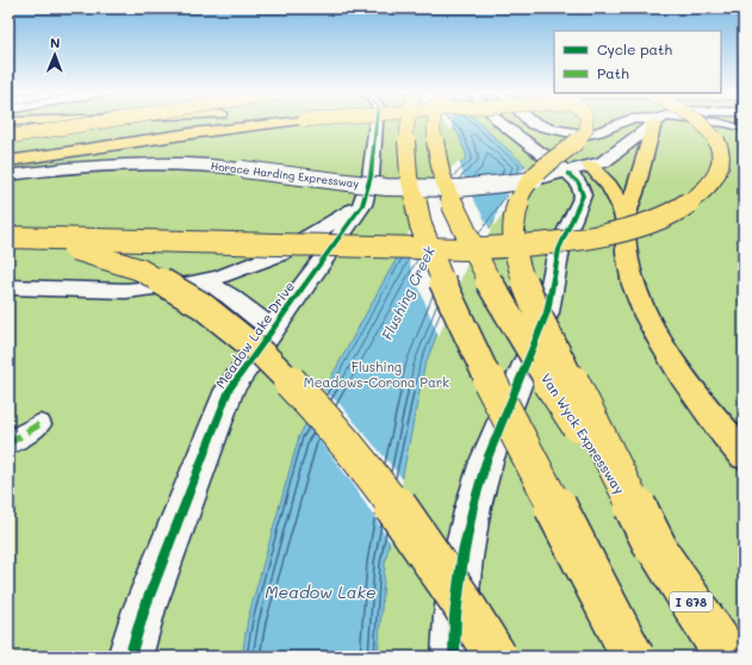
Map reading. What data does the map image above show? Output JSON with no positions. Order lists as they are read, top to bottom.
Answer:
{
  "streets": {
    "highway": ["Van Wyck Expressway", "I 678"],
    "main road": ["Horace Harding Expressway", "Meadow Lake Drive"]
  },
  "water": ["Flushing Creek", "Meadow Lake"],
  "parks": ["Flushing Meadows-Corona Park"],
  "legend": ["Cycle path", "Path"],
  "north": "top"
}
